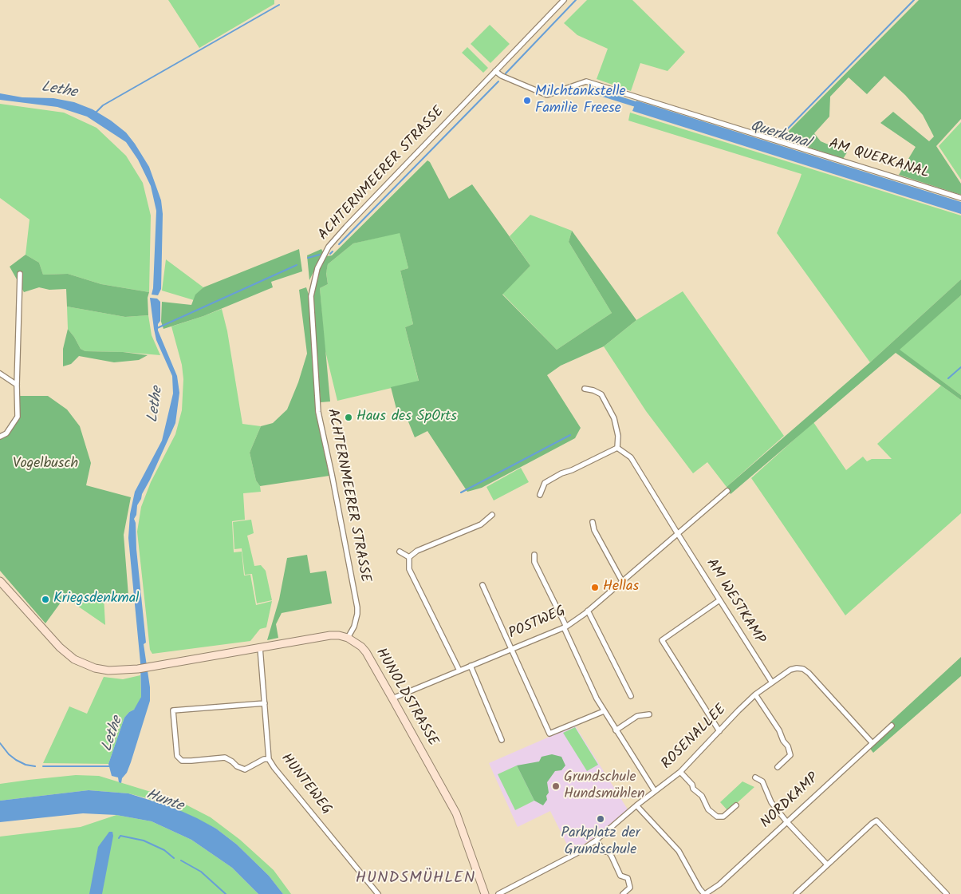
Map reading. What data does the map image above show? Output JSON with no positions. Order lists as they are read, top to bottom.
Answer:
{
  "streets": {
    "street": [
      "AM QUERKANAL",
      "ACHTERNMEERER STRASSE",
      "AM WESTKAMP",
      "POSTWEG",
      "HUNOLDSTRASSE",
      "ROSENALLEE",
      "HUNTEWEG",
      "NORDKAMP"
    ]
  },
  "crossings": [
    ["AM QUERKANAL", "ACHTERNMEERER STRASSE"],
    ["ACHTERNMEERER STRASSE", "HUNOLDSTRASSE"],
    ["AM WESTKAMP", "POSTWEG"],
    ["AM WESTKAMP", "ROSENALLEE"],
    ["POSTWEG", "HUNOLDSTRASSE"],
    ["ROSENALLEE", "NORDKAMP"]
  ],
  "districts": ["HUNDSMÜHLEN"],
  "water": ["Lethe", "Querkanal", "Hunte"],
  "parks": ["Vogelbusch"],
  "places": [
    "Milchtankstelle Familie Freese",
    "Haus des SpOrts",
    "Hellas",
    "Kriegsdenkmal",
    "Grundschule Hundsmühlen",
    "Parkplatz der Grundschule"
  ]
}
